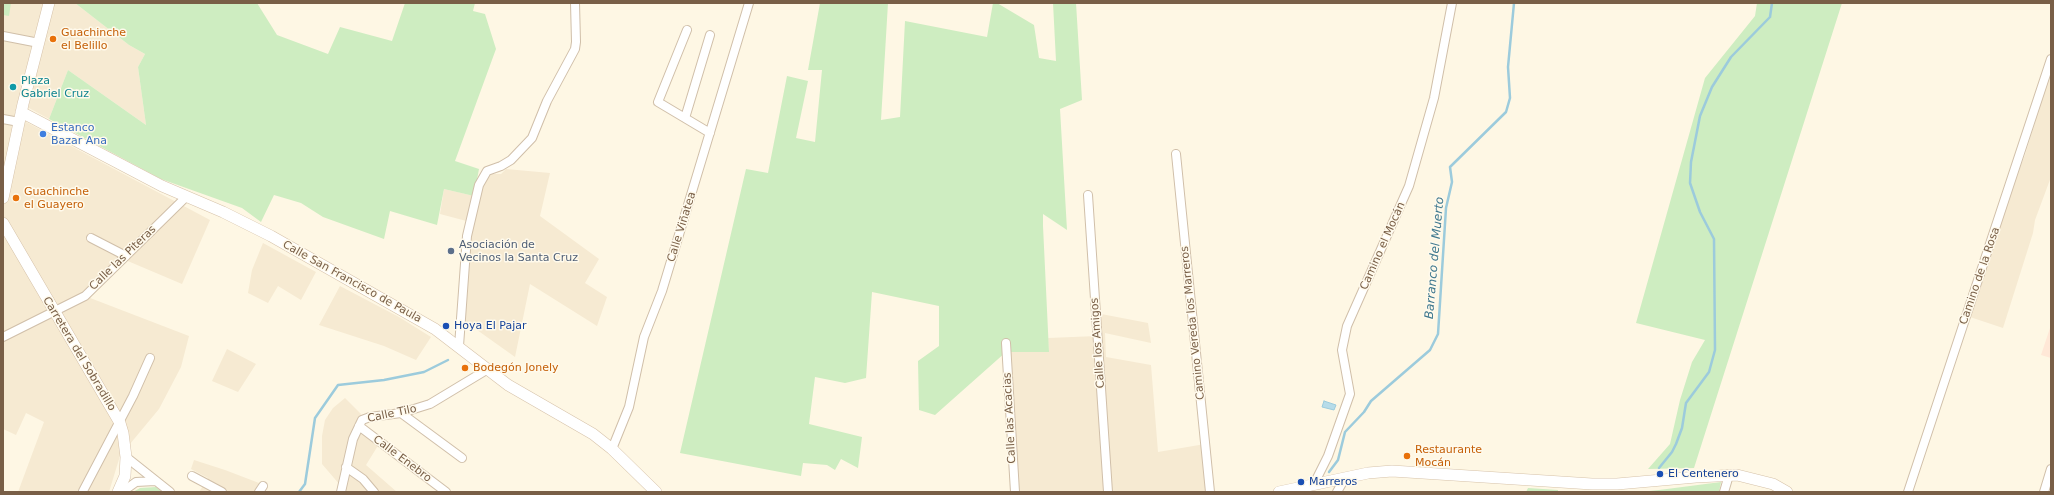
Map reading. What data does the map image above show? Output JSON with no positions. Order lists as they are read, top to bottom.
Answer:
{
  "streets": {
    "main road": ["Calle San Francisco de Paula", "Carretera del Sobradillo"],
    "street": [
      "Calle Viñatea",
      "Camino el Mocán",
      "Calle las Piteras",
      "Camino de la Rosa",
      "Camino Vereda los Marreros",
      "Calle los Amigos",
      "Calle Tilo",
      "Calle las Acacias",
      "Calle Enebro"
    ]
  },
  "crossings": [
    ["Calle Viñatea", "Calle San Francisco de Paula"],
    ["Calle las Piteras", "Calle San Francisco de Paula"],
    ["Calle las Piteras", "Carretera del Sobradillo"],
    ["Calle San Francisco de Paula", "Calle Tilo"],
    ["Calle Tilo", "Calle Enebro"]
  ],
  "water": ["Barranco del Muerto"],
  "places": [
    "Guachinche el Belillo",
    "Plaza Gabriel Cruz",
    "Estanco Bazar Ana",
    "Guachinche el Guayero",
    "Asociación de Vecinos la Santa Cruz",
    "Hoya El Pajar",
    "Bodegón Jonely",
    "Restaurante Mocán",
    "El Centenero",
    "Marreros"
  ]
}
